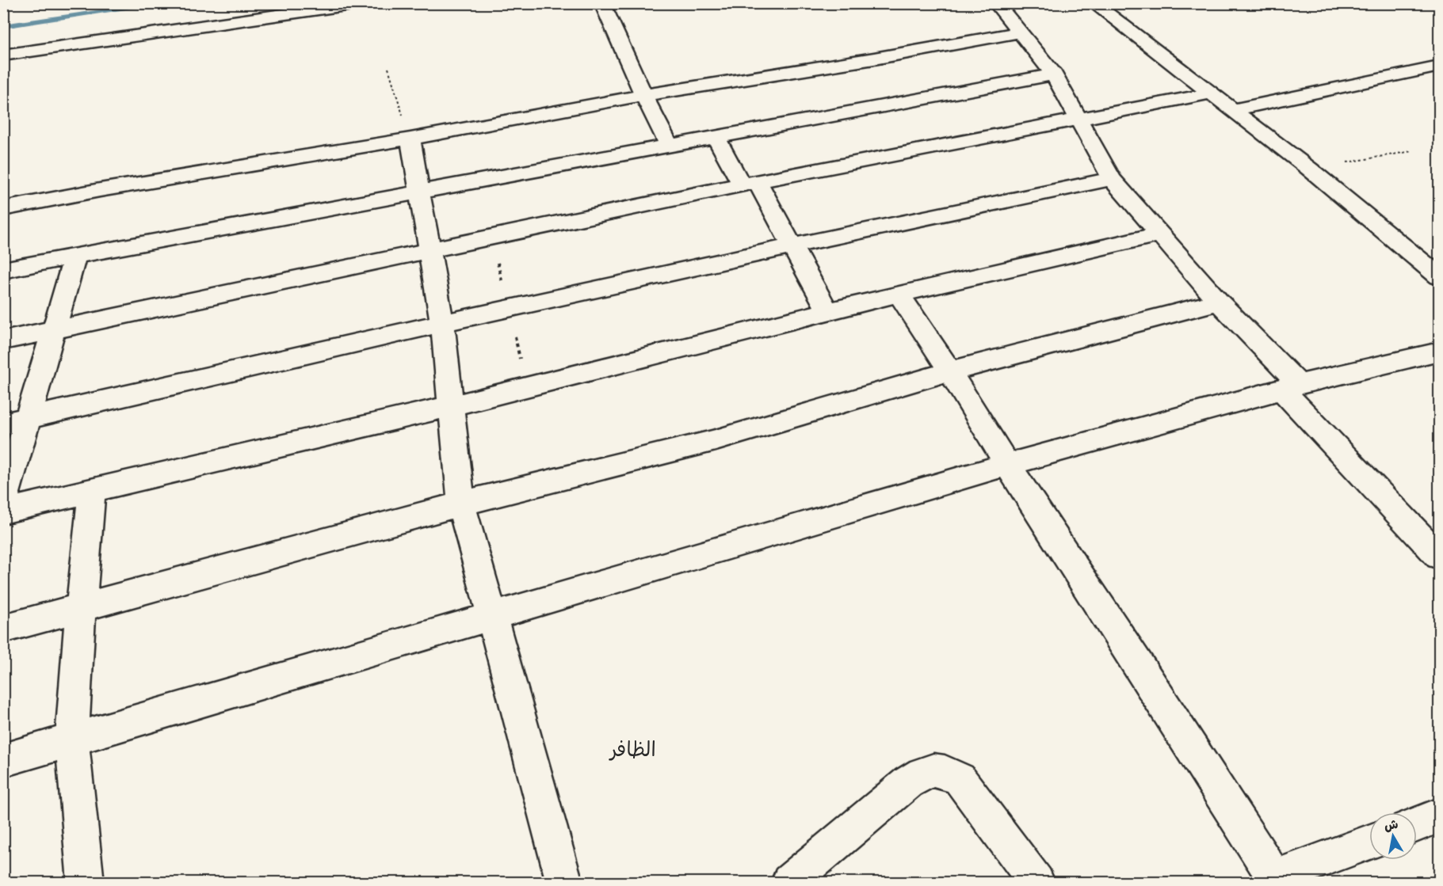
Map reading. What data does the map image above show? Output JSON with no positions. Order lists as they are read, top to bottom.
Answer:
{
  "districts": ["الظافر"],
  "north": "top"
}
